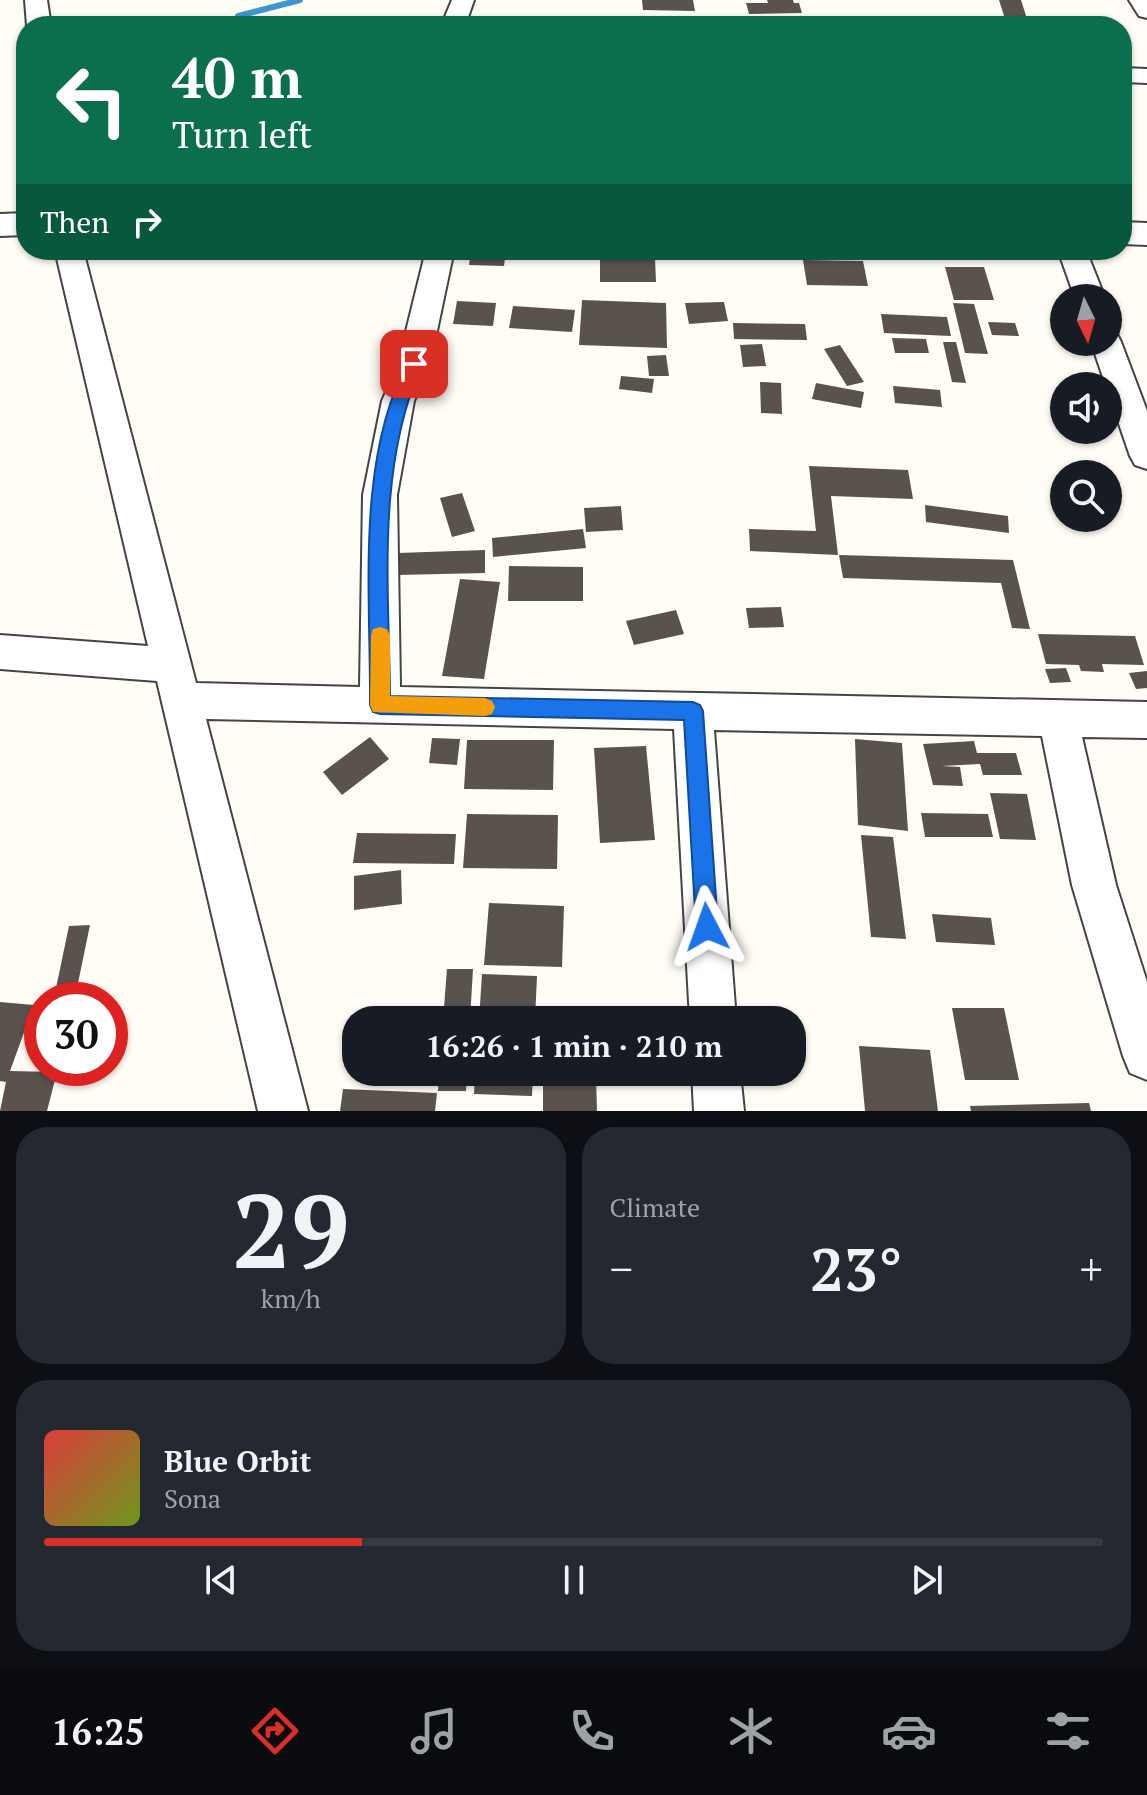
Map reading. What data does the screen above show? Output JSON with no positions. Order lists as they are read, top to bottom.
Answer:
{
  "north": "bottom",
  "page": {
    "turn": ["40 m", "Turn left"],
    "then": "Then",
    "limit": "30",
    "trip": "16:26 · 1 min · 210 m",
    "tile": [
      ["29", "km/h"],
      "Climate"
    ],
    "heat": ["−", "23°", "+"],
    "song": ["Blue Orbit", "Sona"],
    "tabs": "16:25"
  }
}
